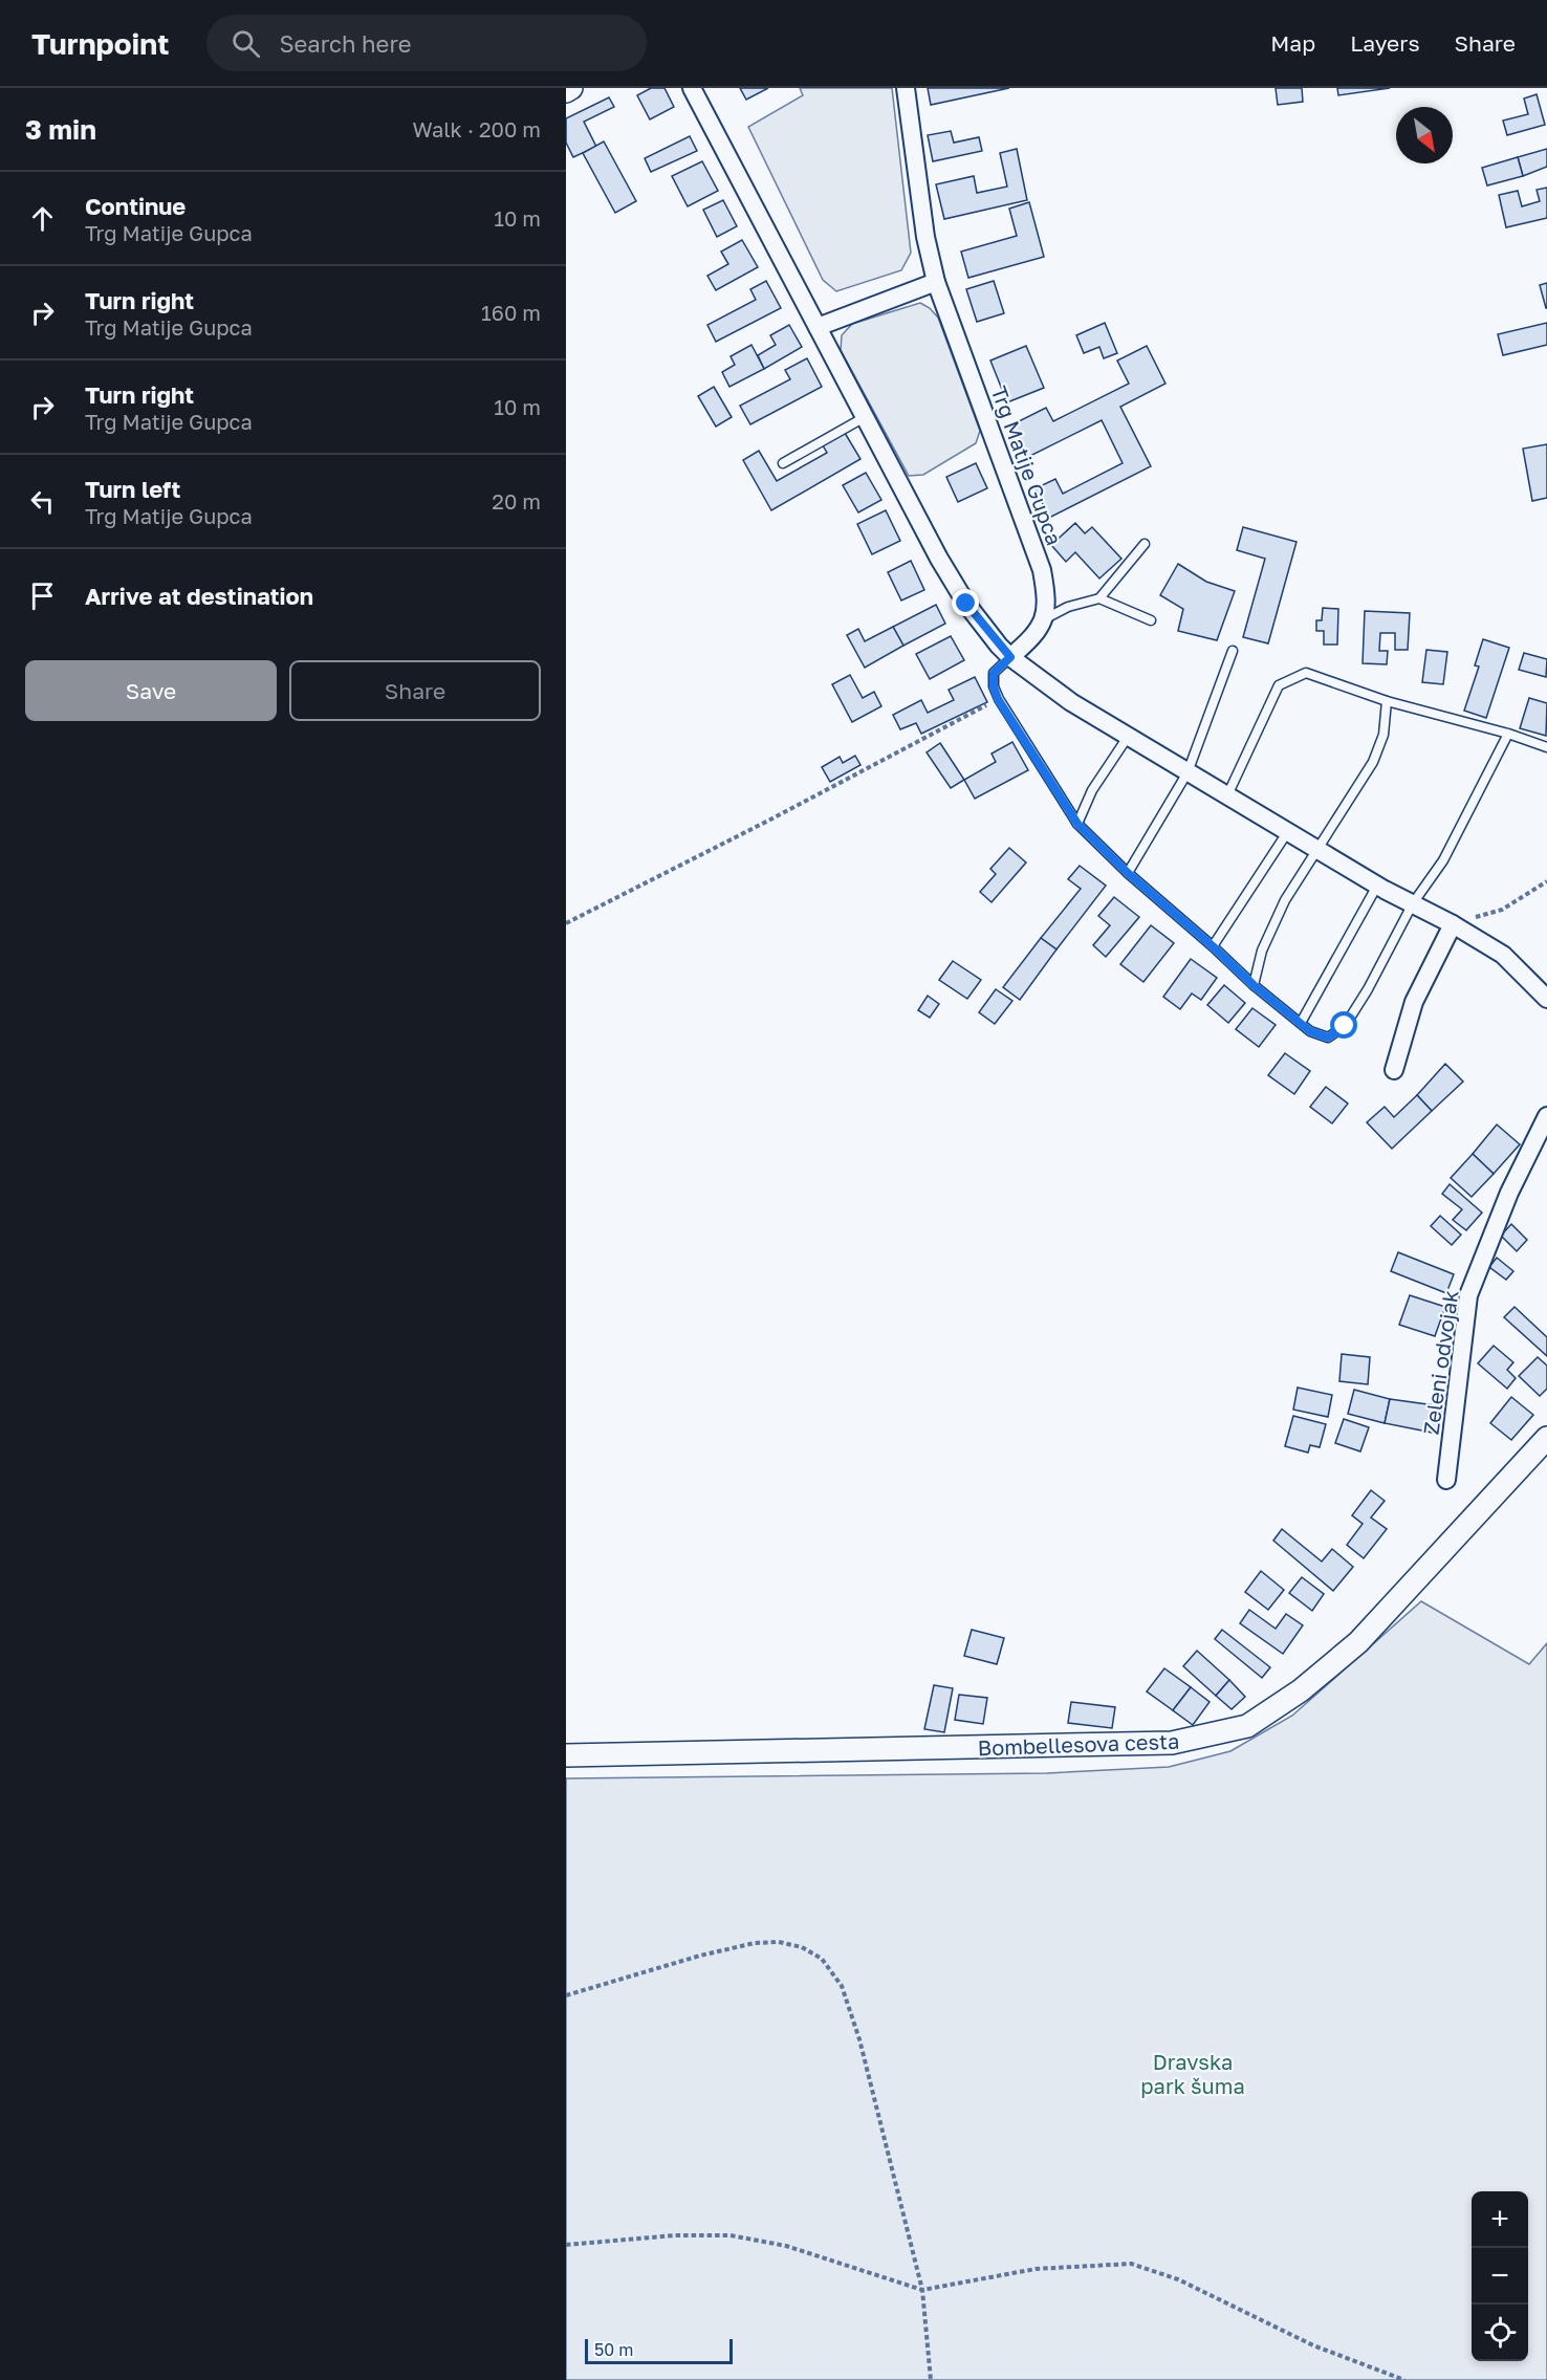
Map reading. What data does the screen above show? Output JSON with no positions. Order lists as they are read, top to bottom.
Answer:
{
  "streets": {
    "street": ["Trg Matije Gupca", "Zeleni odvojak", "Bombellesova cesta"]
  },
  "parks": ["Dravska park šuma"],
  "scale_bar": "50 m",
  "north": "bottom right",
  "page": {
    "header": "Turnpoint",
    "search": "Search here",
    "nav": ["Map", "Layers", "Share"],
    "heading": ["3 min", "Walk · 200 m"],
    "list": [
      ["Continue", "Trg Matije Gupca", "10 m"],
      ["Turn right", "Trg Matije Gupca", "160 m"],
      ["Turn right", "Trg Matije Gupca", "10 m"],
      ["Turn left", "Trg Matije Gupca", "20 m"],
      "Arrive at destination"
    ],
    "buttons": ["Save", "Share"],
    "map_buttons": ["+", "−"],
    "scale": "50 m"
  }
}
